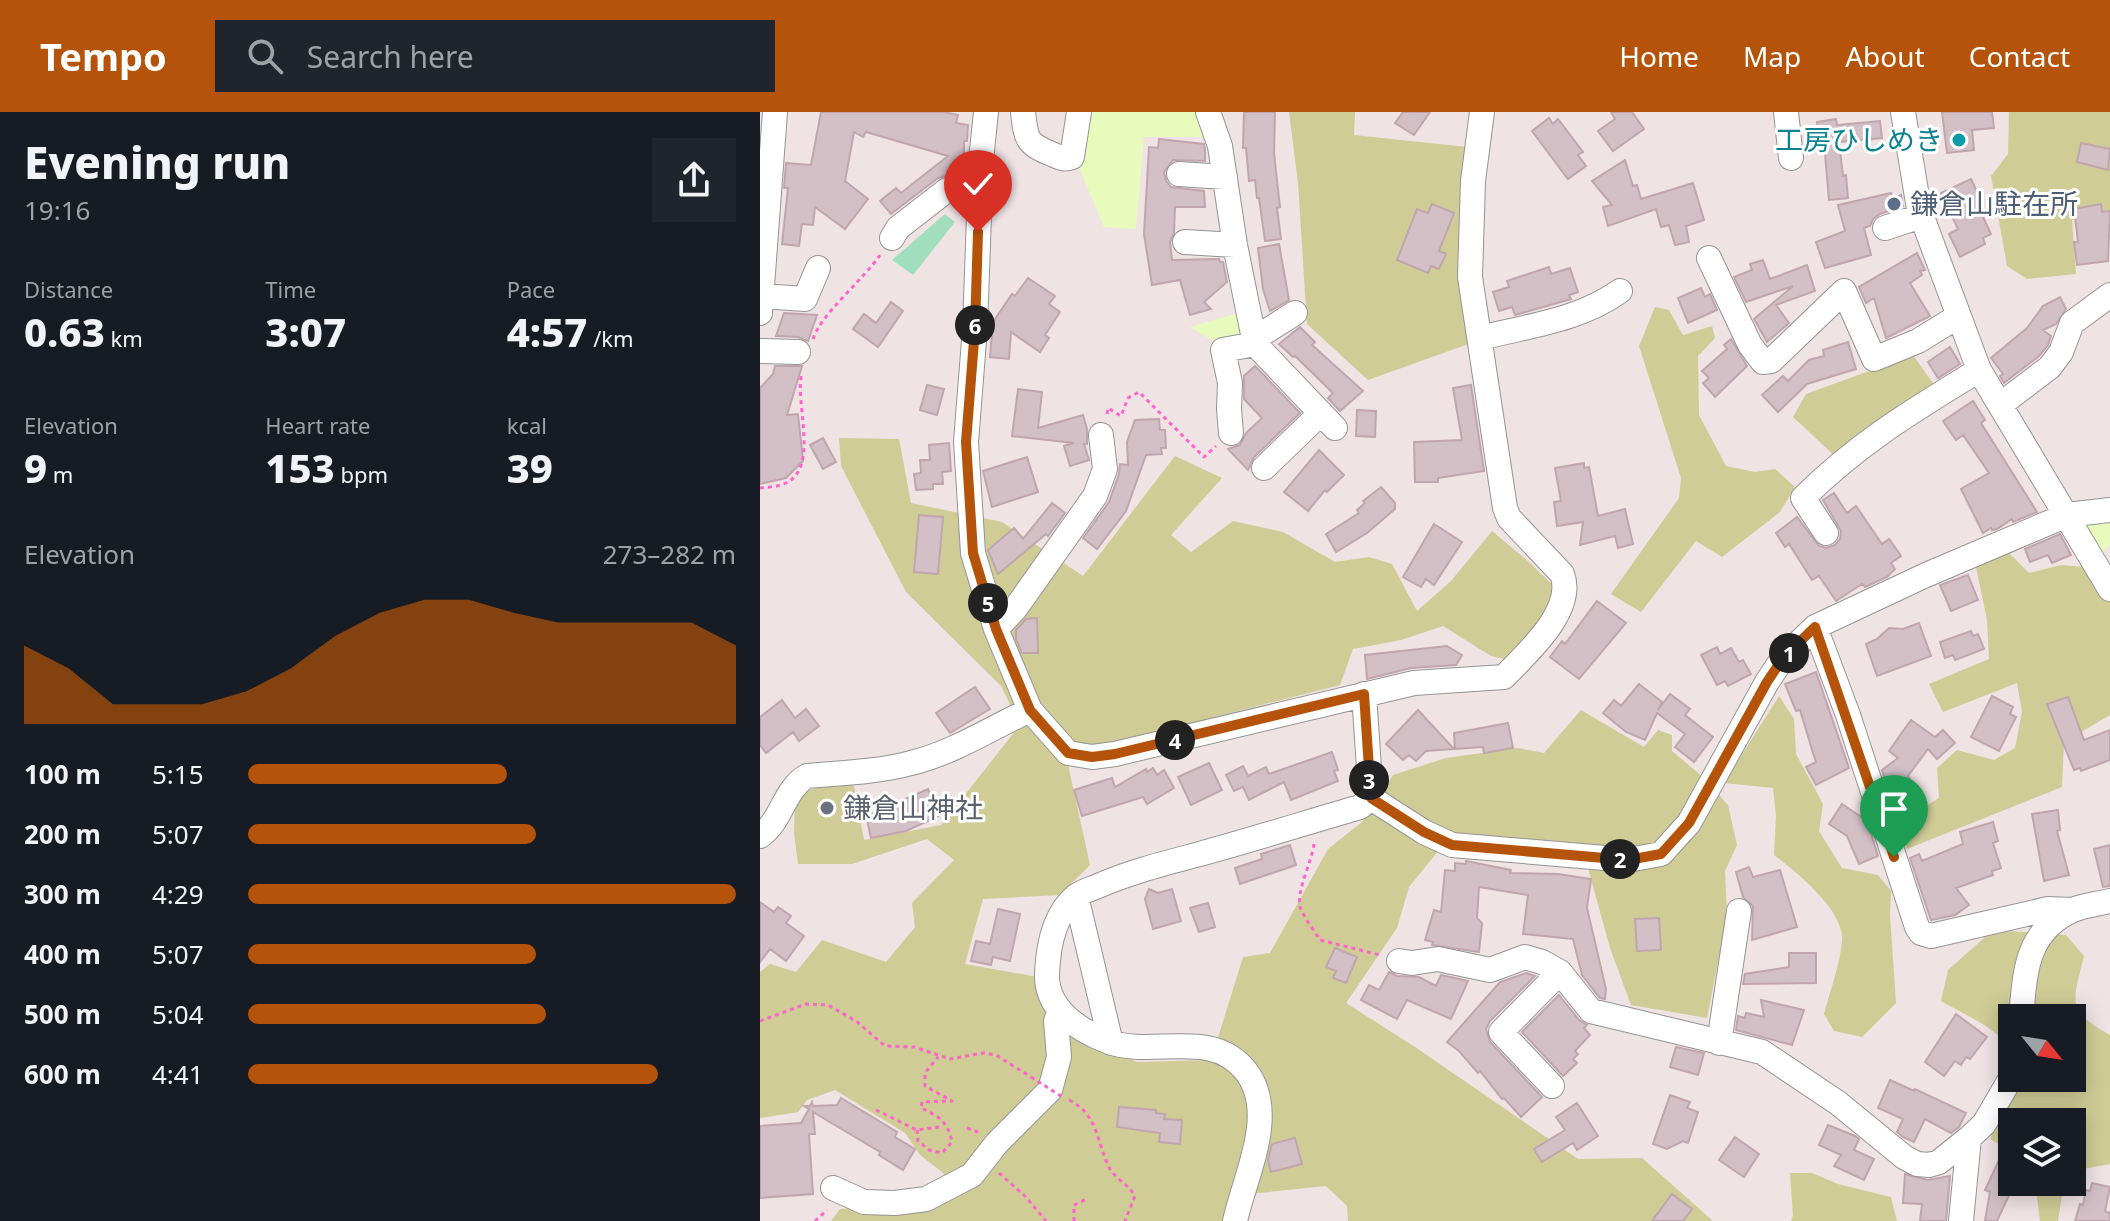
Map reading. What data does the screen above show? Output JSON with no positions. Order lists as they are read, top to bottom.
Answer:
{
  "places": ["工房ひしめき", "鎌倉山駐在所", "鎌倉山神社"],
  "north": "bottom right",
  "page": {
    "header": "Tempo",
    "search": "Search here",
    "nav": [
      "Home",
      "Map",
      "About",
      "Contact"
    ],
    "heading": ["Evening run", "19:16"],
    "stats": [
      ["Distance", "0.63 km"],
      ["Time", "3:07"],
      ["Pace", "4:57 /km"],
      ["Elevation", "9 m"],
      ["Heart rate", "153 bpm"],
      ["kcal", "39"]
    ],
    "pins": [
      "6",
      "5",
      "1",
      "4",
      "3",
      "2"
    ],
    "chart": ["Elevation", "273–282 m"],
    "list": [
      {
        "name": "100 m",
        "note": "5:15"
      },
      {
        "name": "200 m",
        "note": "5:07"
      },
      {
        "name": "300 m",
        "note": "4:29"
      },
      {
        "name": "400 m",
        "note": "5:07"
      },
      {
        "name": "500 m",
        "note": "5:04"
      },
      {
        "name": "600 m",
        "note": "4:41"
      }
    ]
  }
}
